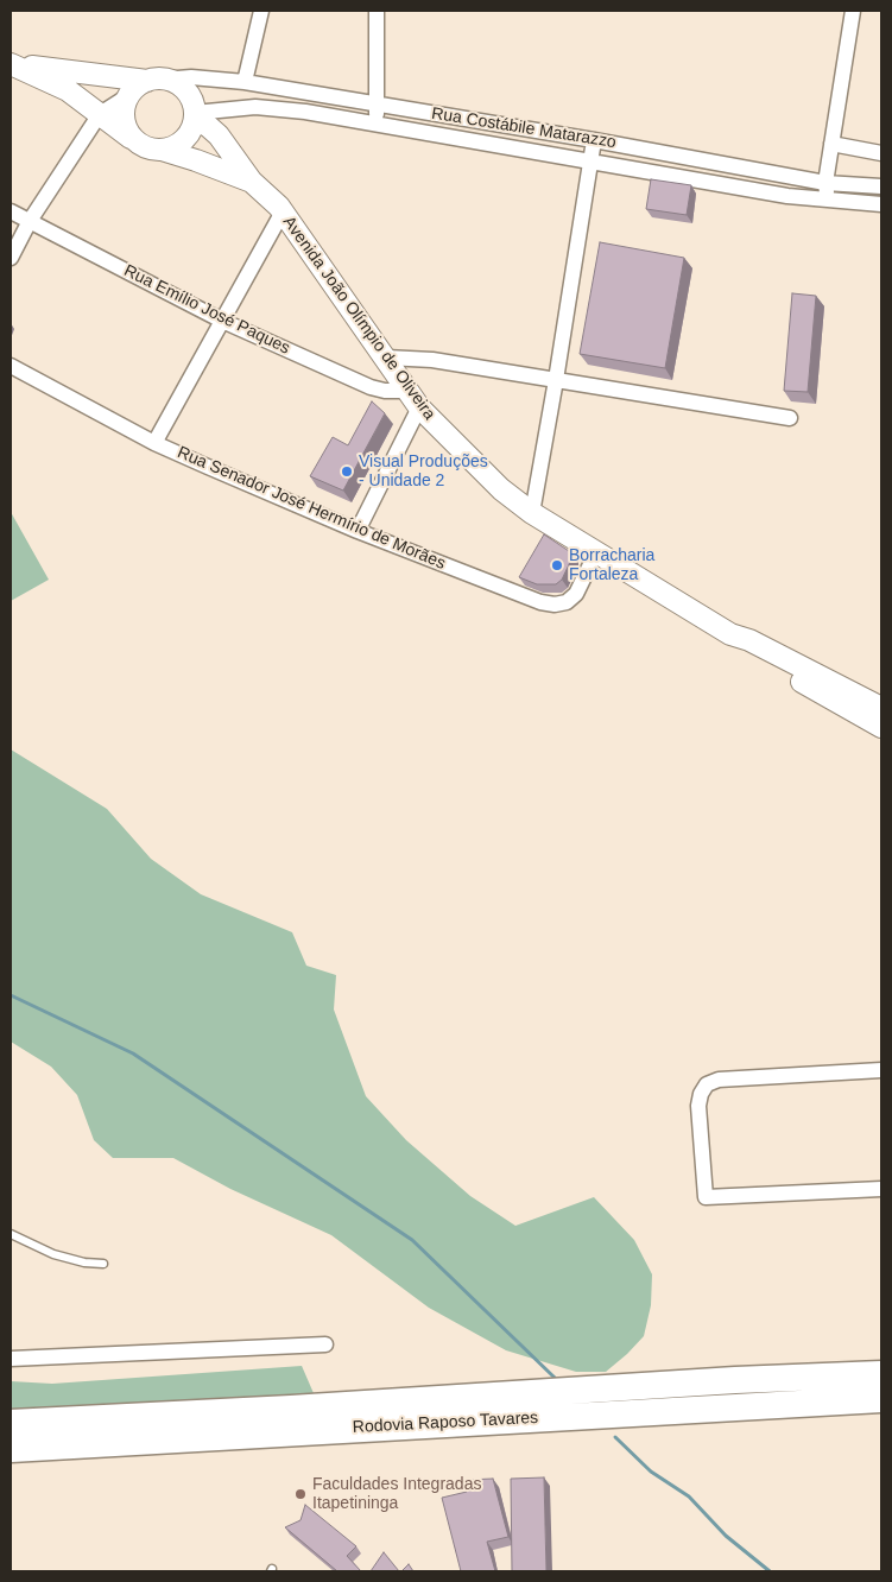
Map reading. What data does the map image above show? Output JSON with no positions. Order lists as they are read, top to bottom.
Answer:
{
  "streets": {
    "highway": ["Rodovia Raposo Tavares"],
    "main road": ["Avenida João Olímpio de Oliveira"],
    "street": ["Rua Costábile Matarazzo", "Rua Emílio José Paques", "Rua Senador José Hermírio de Morães"]
  },
  "crossings": [
    ["Rua Costábile Matarazzo", "Avenida João Olímpio de Oliveira"],
    ["Rua Emílio José Paques", "Avenida João Olímpio de Oliveira"],
    ["Avenida João Olímpio de Oliveira", "Rua Senador José Hermírio de Morães"]
  ],
  "places": ["Visual Produções - Unidade 2", "Borracharia Fortaleza", "Faculdades Integradas Itapetininga"]
}
